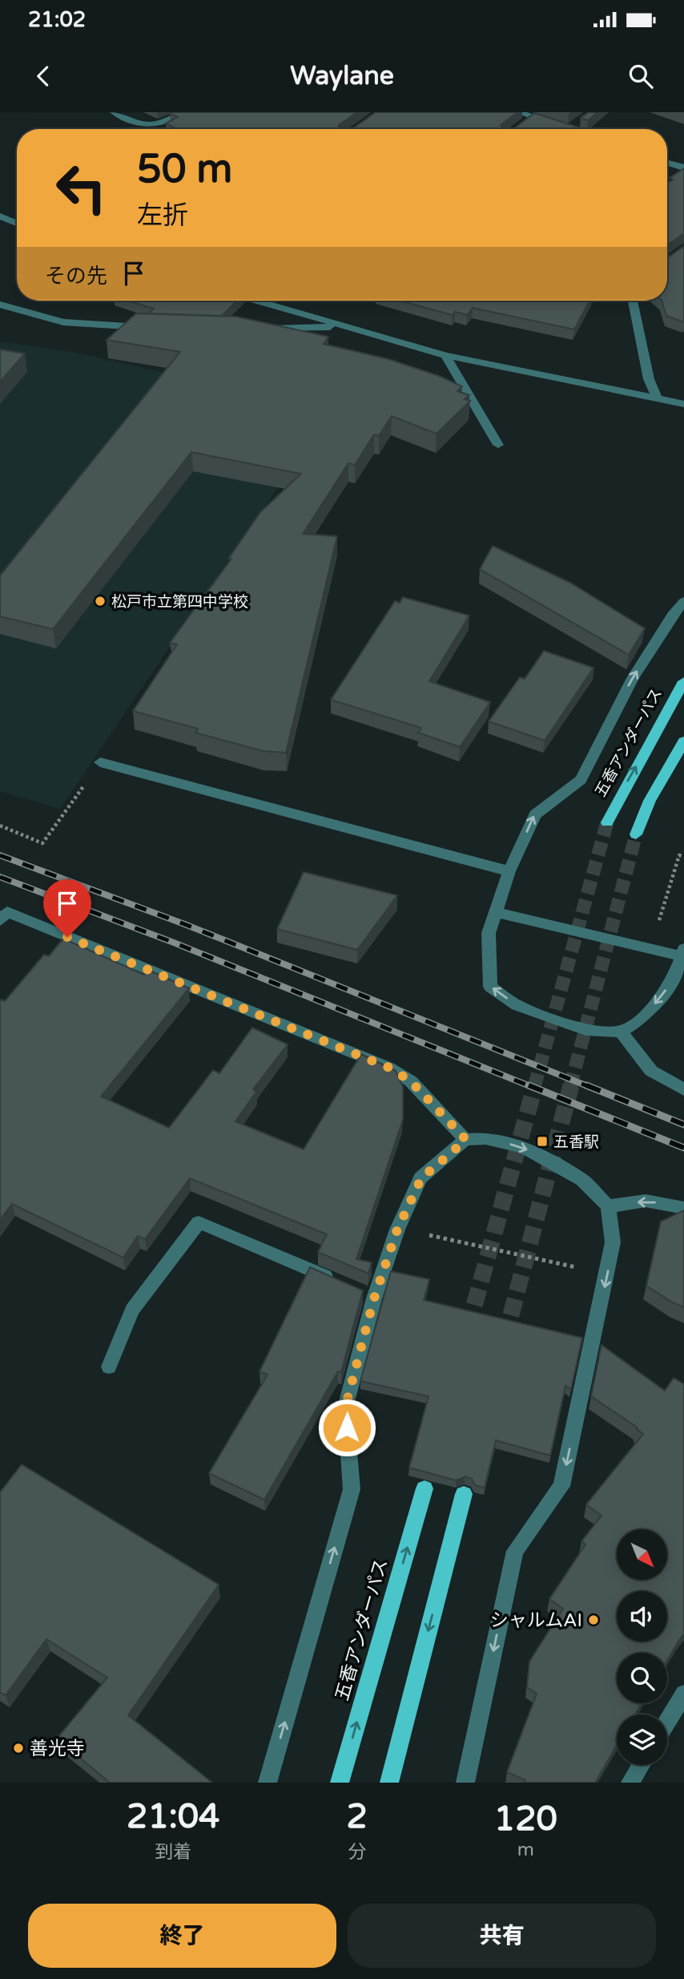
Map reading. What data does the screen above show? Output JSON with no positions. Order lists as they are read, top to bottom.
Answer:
{
  "streets": {
    "main road": ["五香アンダーパス"]
  },
  "places": {
    "other": ["松戸市立第四中学校", "シャルムAI", "善光寺"],
    "transit": ["五香駅"]
  },
  "north": "bottom right",
  "page": {
    "status": "21:02",
    "header": "Waylane",
    "turn": ["50 m", "左折"],
    "then": "その先",
    "eta": [
      "21:04",
      "到着",
      "2",
      "分",
      "120",
      "m"
    ],
    "buttons": ["終了", "共有"]
  }
}
